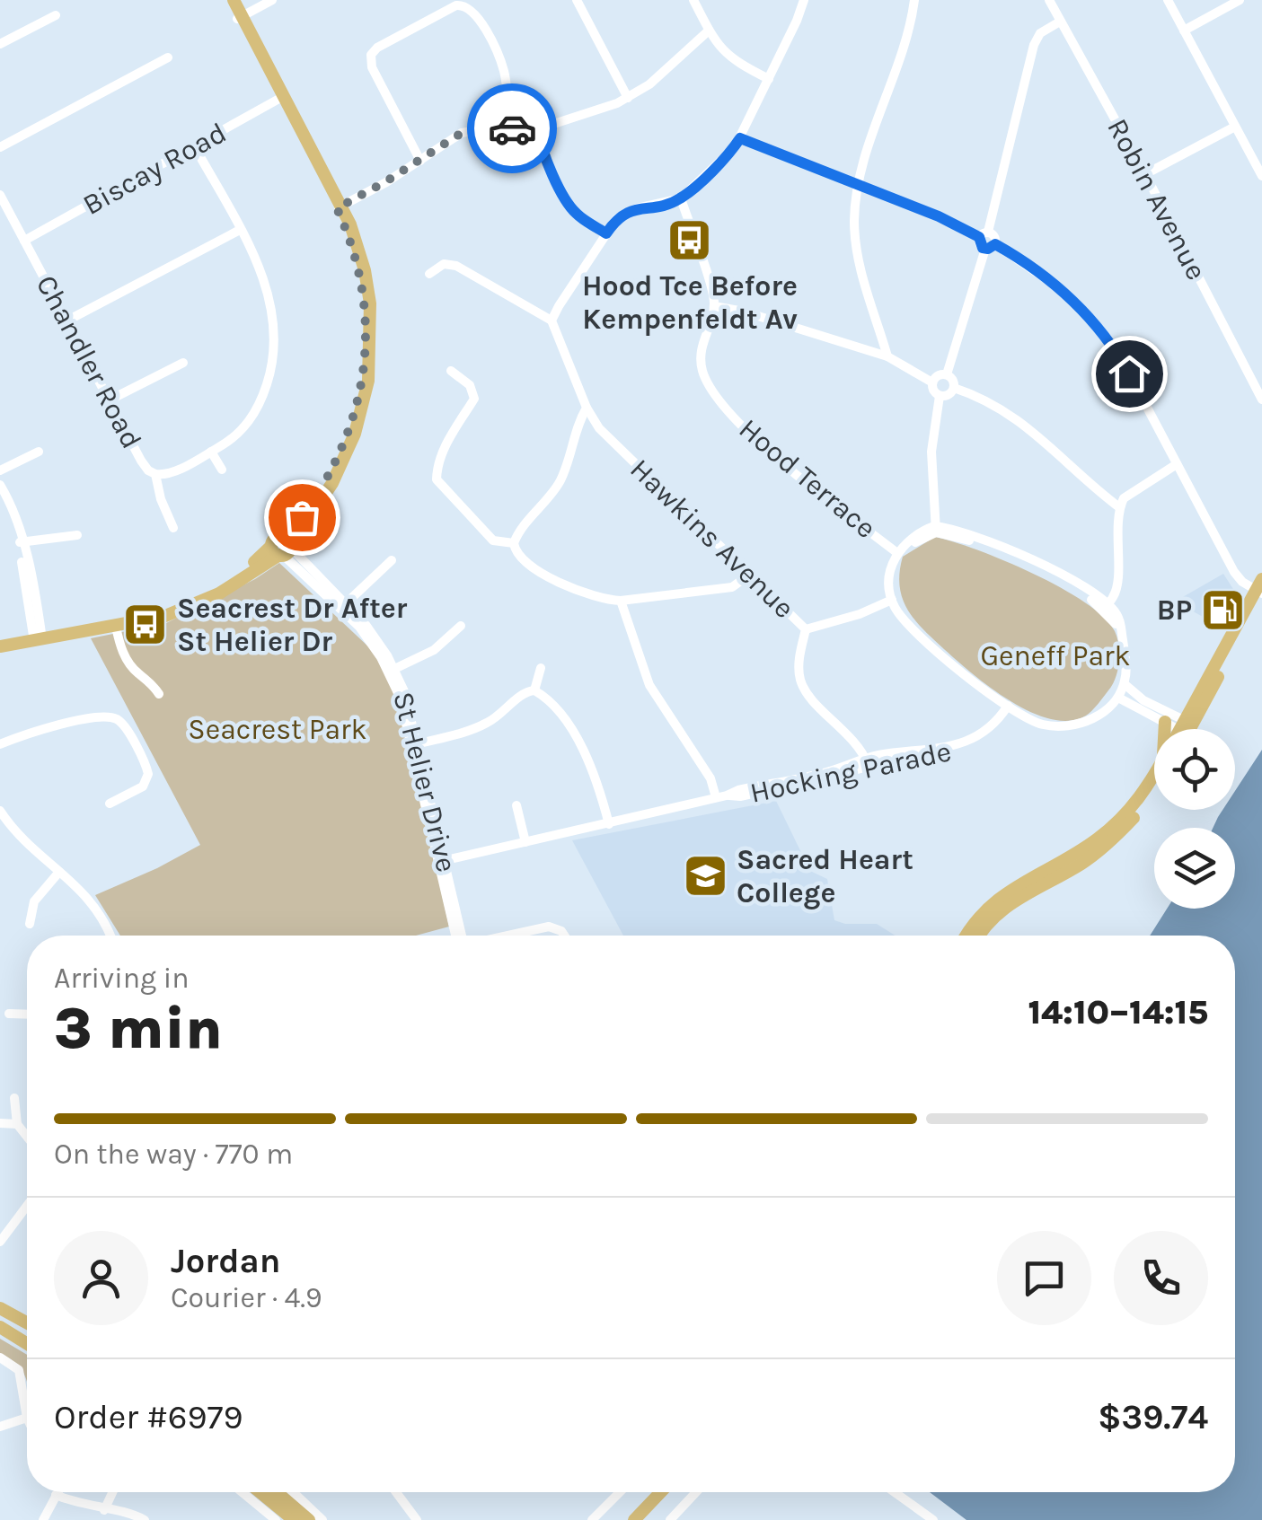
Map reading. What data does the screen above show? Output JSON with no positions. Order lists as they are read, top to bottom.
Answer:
{
  "streets": {
    "street": [
      "Biscay Road",
      "Robin Avenue",
      "Chandler Road",
      "Hood Terrace",
      "Hawkins Avenue",
      "Hocking Parade",
      "St Helier Drive"
    ]
  },
  "crossings": [
    ["Biscay Road", "Chandler Road"],
    ["Hawkins Avenue", "Hocking Parade"],
    ["Hocking Parade", "St Helier Drive"]
  ],
  "parks": ["Geneff Park", "Seacrest Park"],
  "places": {
    "bus stop": ["Hood Tce Before Kempenfeldt Av", "Seacrest Dr After St Helier Dr"],
    "fuel station": ["BP"],
    "school or university": ["Sacred Heart College"]
  },
  "page": {
    "heading": ["3 min", "Arriving in", "14:10–14:15"],
    "panel": [
      "Jordan",
      "Courier · 4.9",
      "Order #6979",
      "$39.74"
    ],
    "bar": "On the way · 770 m"
  }
}
